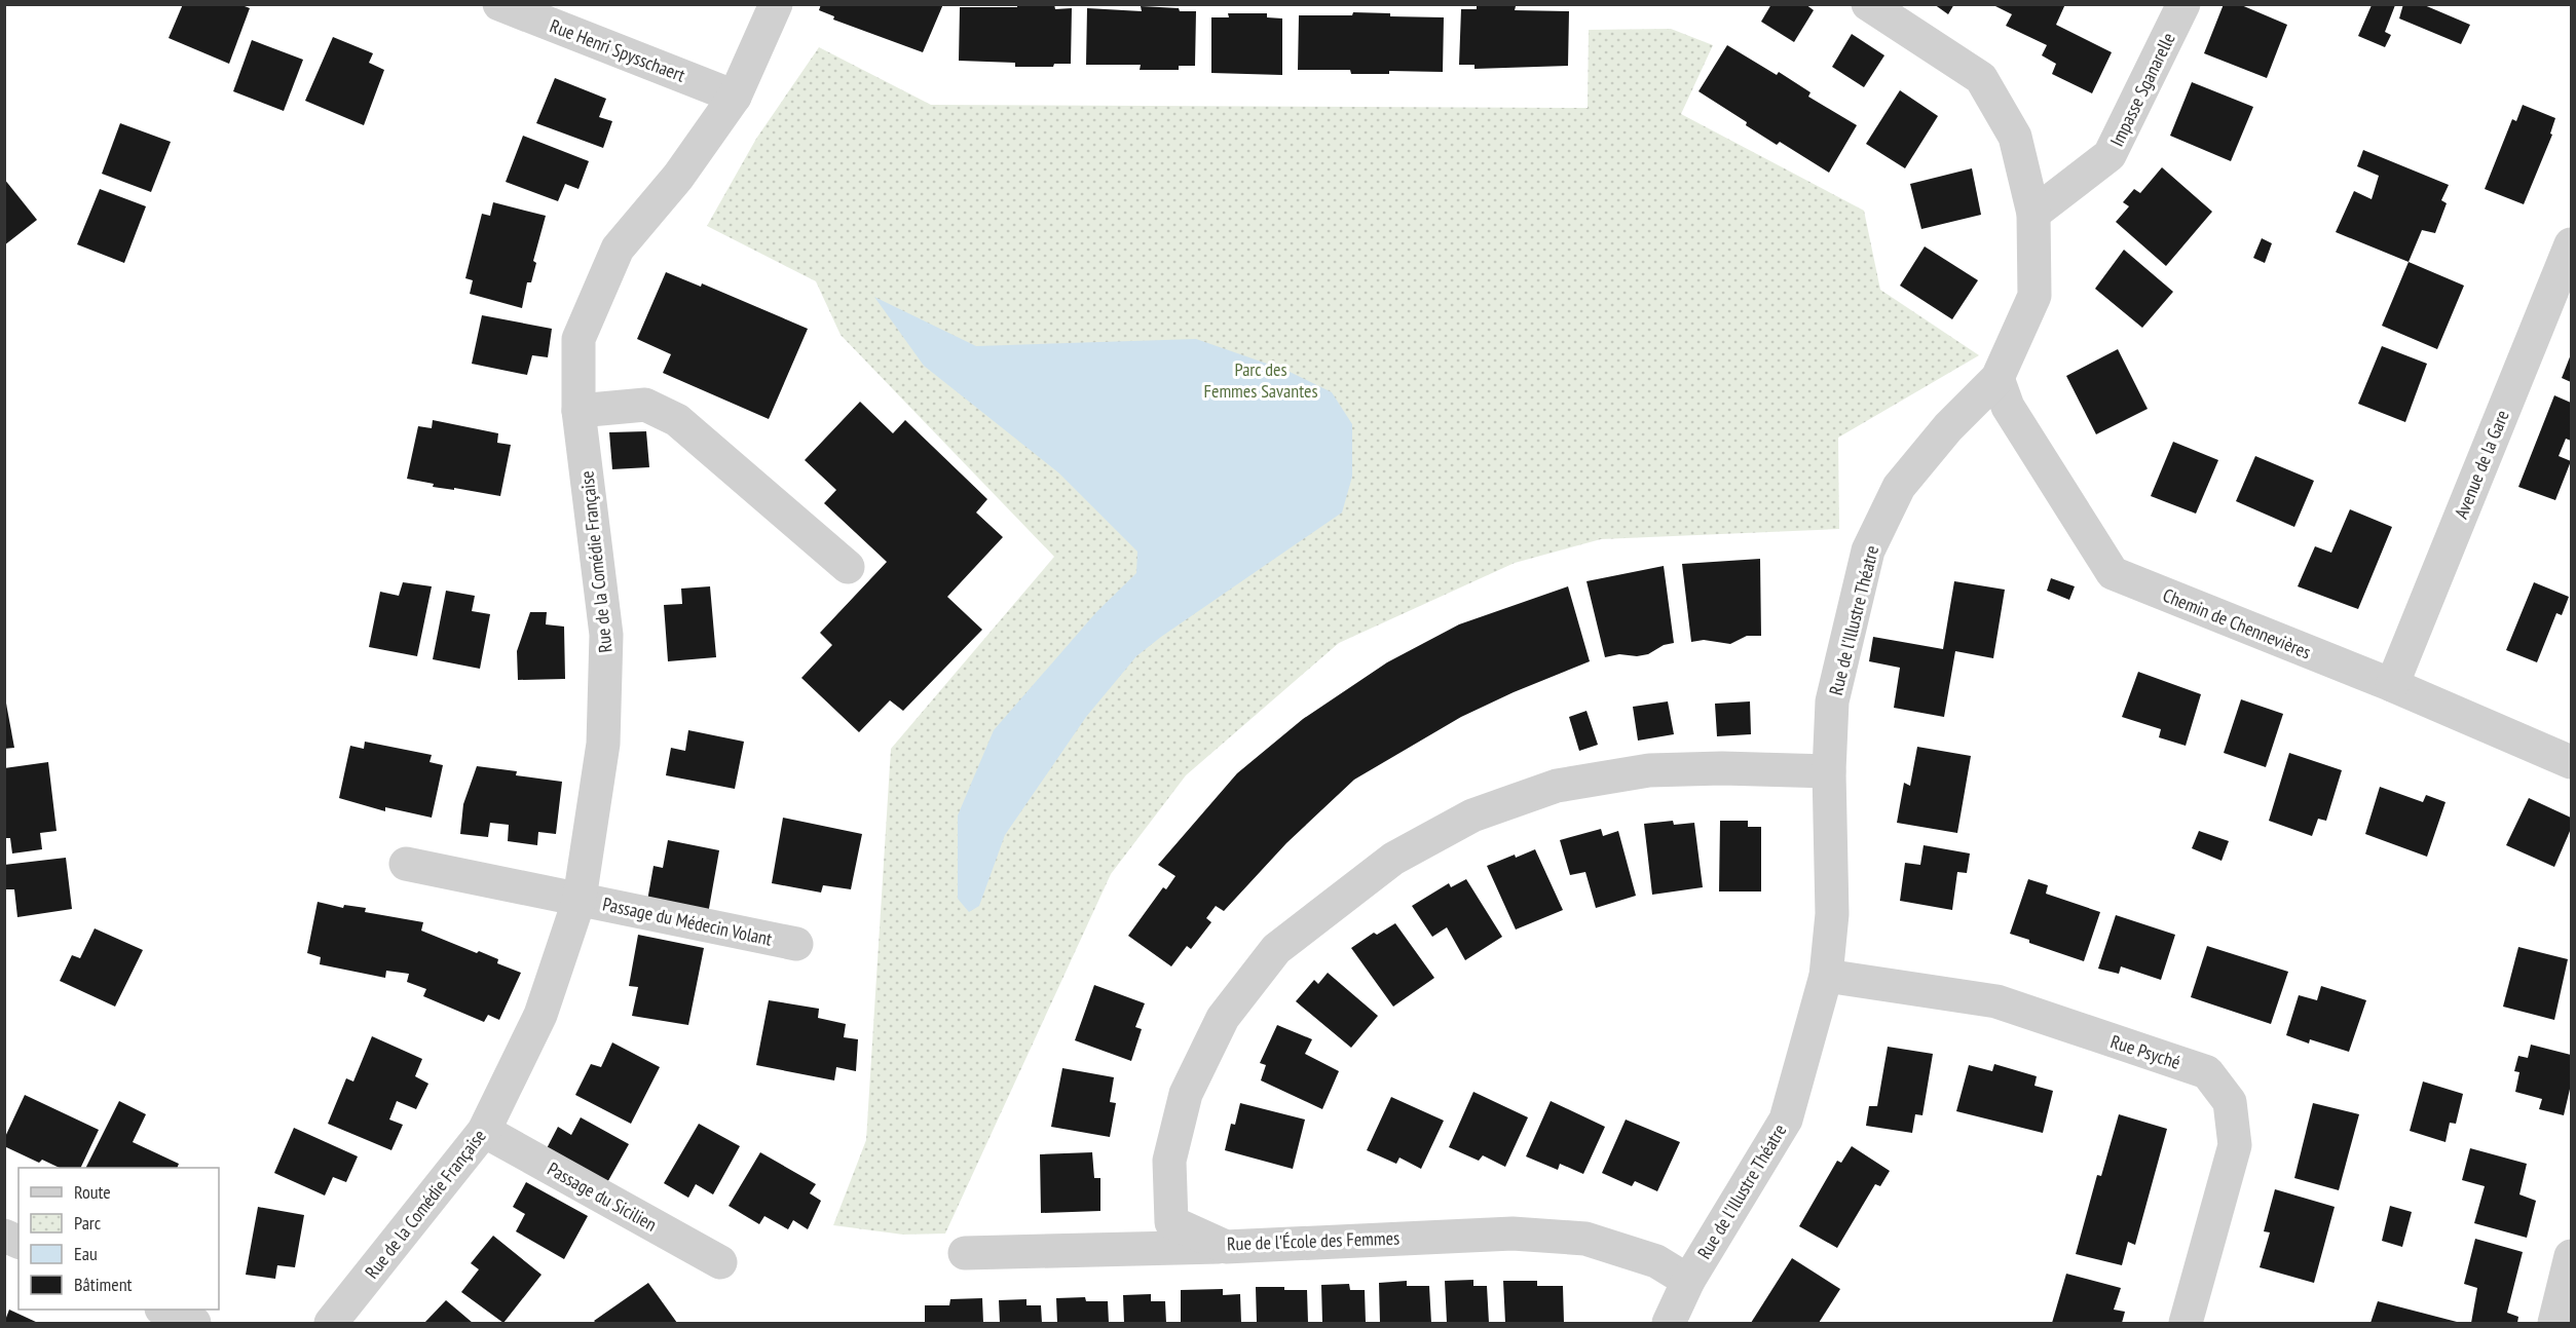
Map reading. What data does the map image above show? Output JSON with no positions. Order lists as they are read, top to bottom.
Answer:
{
  "streets": {
    "street": [
      "Rue Henri Spysschaert",
      "Impasse Sganarelle",
      "Avenue de la Gare",
      "Rue de la Comédie Française",
      "Rue de l'Illustre Théatre",
      "Chemin de Chennevières",
      "Passage du Médecin Volant",
      "Rue Psyché",
      "Passage du Sicilien",
      "Rue de l'École des Femmes"
    ]
  },
  "crossings": [
    ["Rue Henri Spysschaert", "Rue de la Comédie Française"],
    ["Impasse Sganarelle", "Rue de l'Illustre Théatre"],
    ["Avenue de la Gare", "Chemin de Chennevières"],
    ["Rue de la Comédie Française", "Passage du Médecin Volant"],
    ["Rue de la Comédie Française", "Passage du Sicilien"],
    ["Rue de l'Illustre Théatre", "Chemin de Chennevières"],
    ["Rue de l'Illustre Théatre", "Rue Psyché"],
    ["Rue de l'Illustre Théatre", "Rue de l'École des Femmes"]
  ],
  "parks": ["Parc des Femmes Savantes"],
  "legend": [
    "Route",
    "Parc",
    "Eau",
    "Bâtiment"
  ]
}
